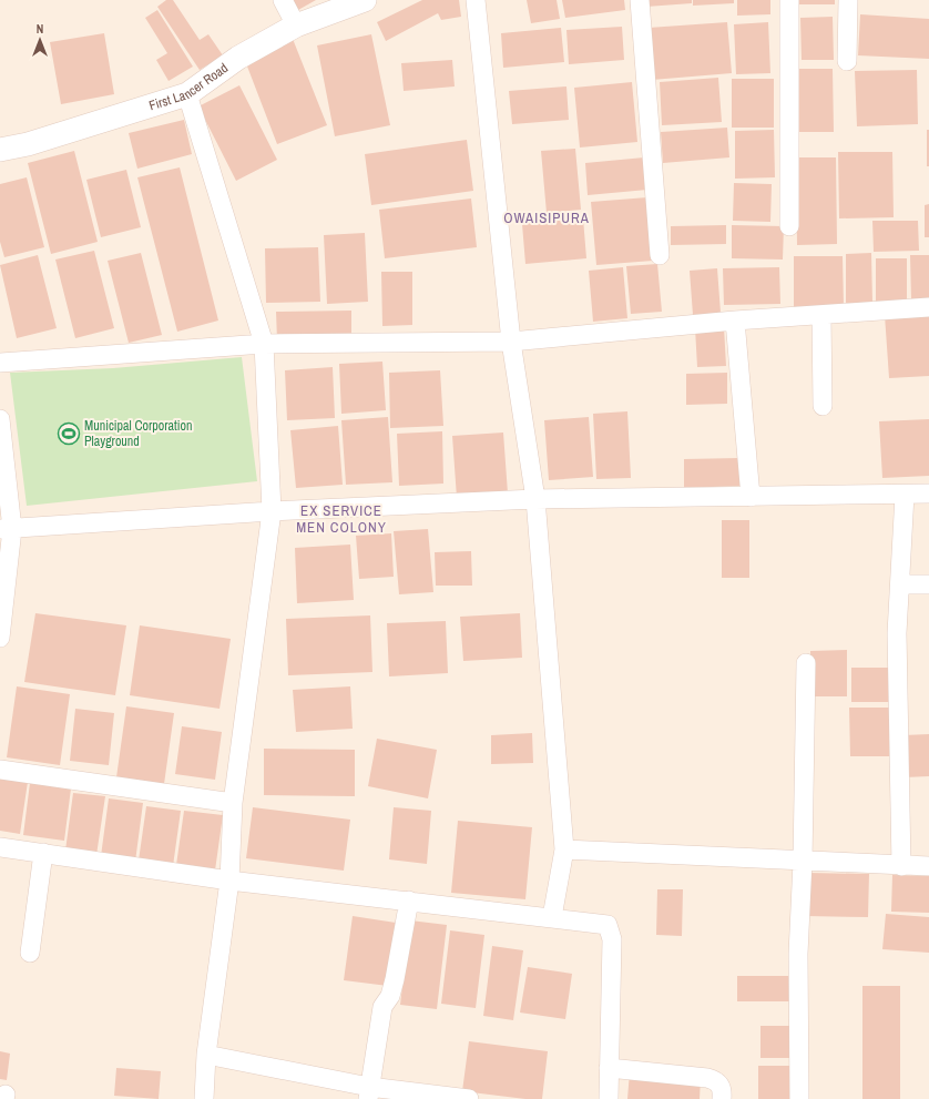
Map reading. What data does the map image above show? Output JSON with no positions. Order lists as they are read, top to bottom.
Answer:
{
  "streets": {
    "street": ["First Lancer Road"]
  },
  "districts": ["OWAISIPURA", "EX SERVICE MEN COLONY"],
  "places": {
    "sports": ["Municipal Corporation Playground"]
  },
  "north": "top"
}
